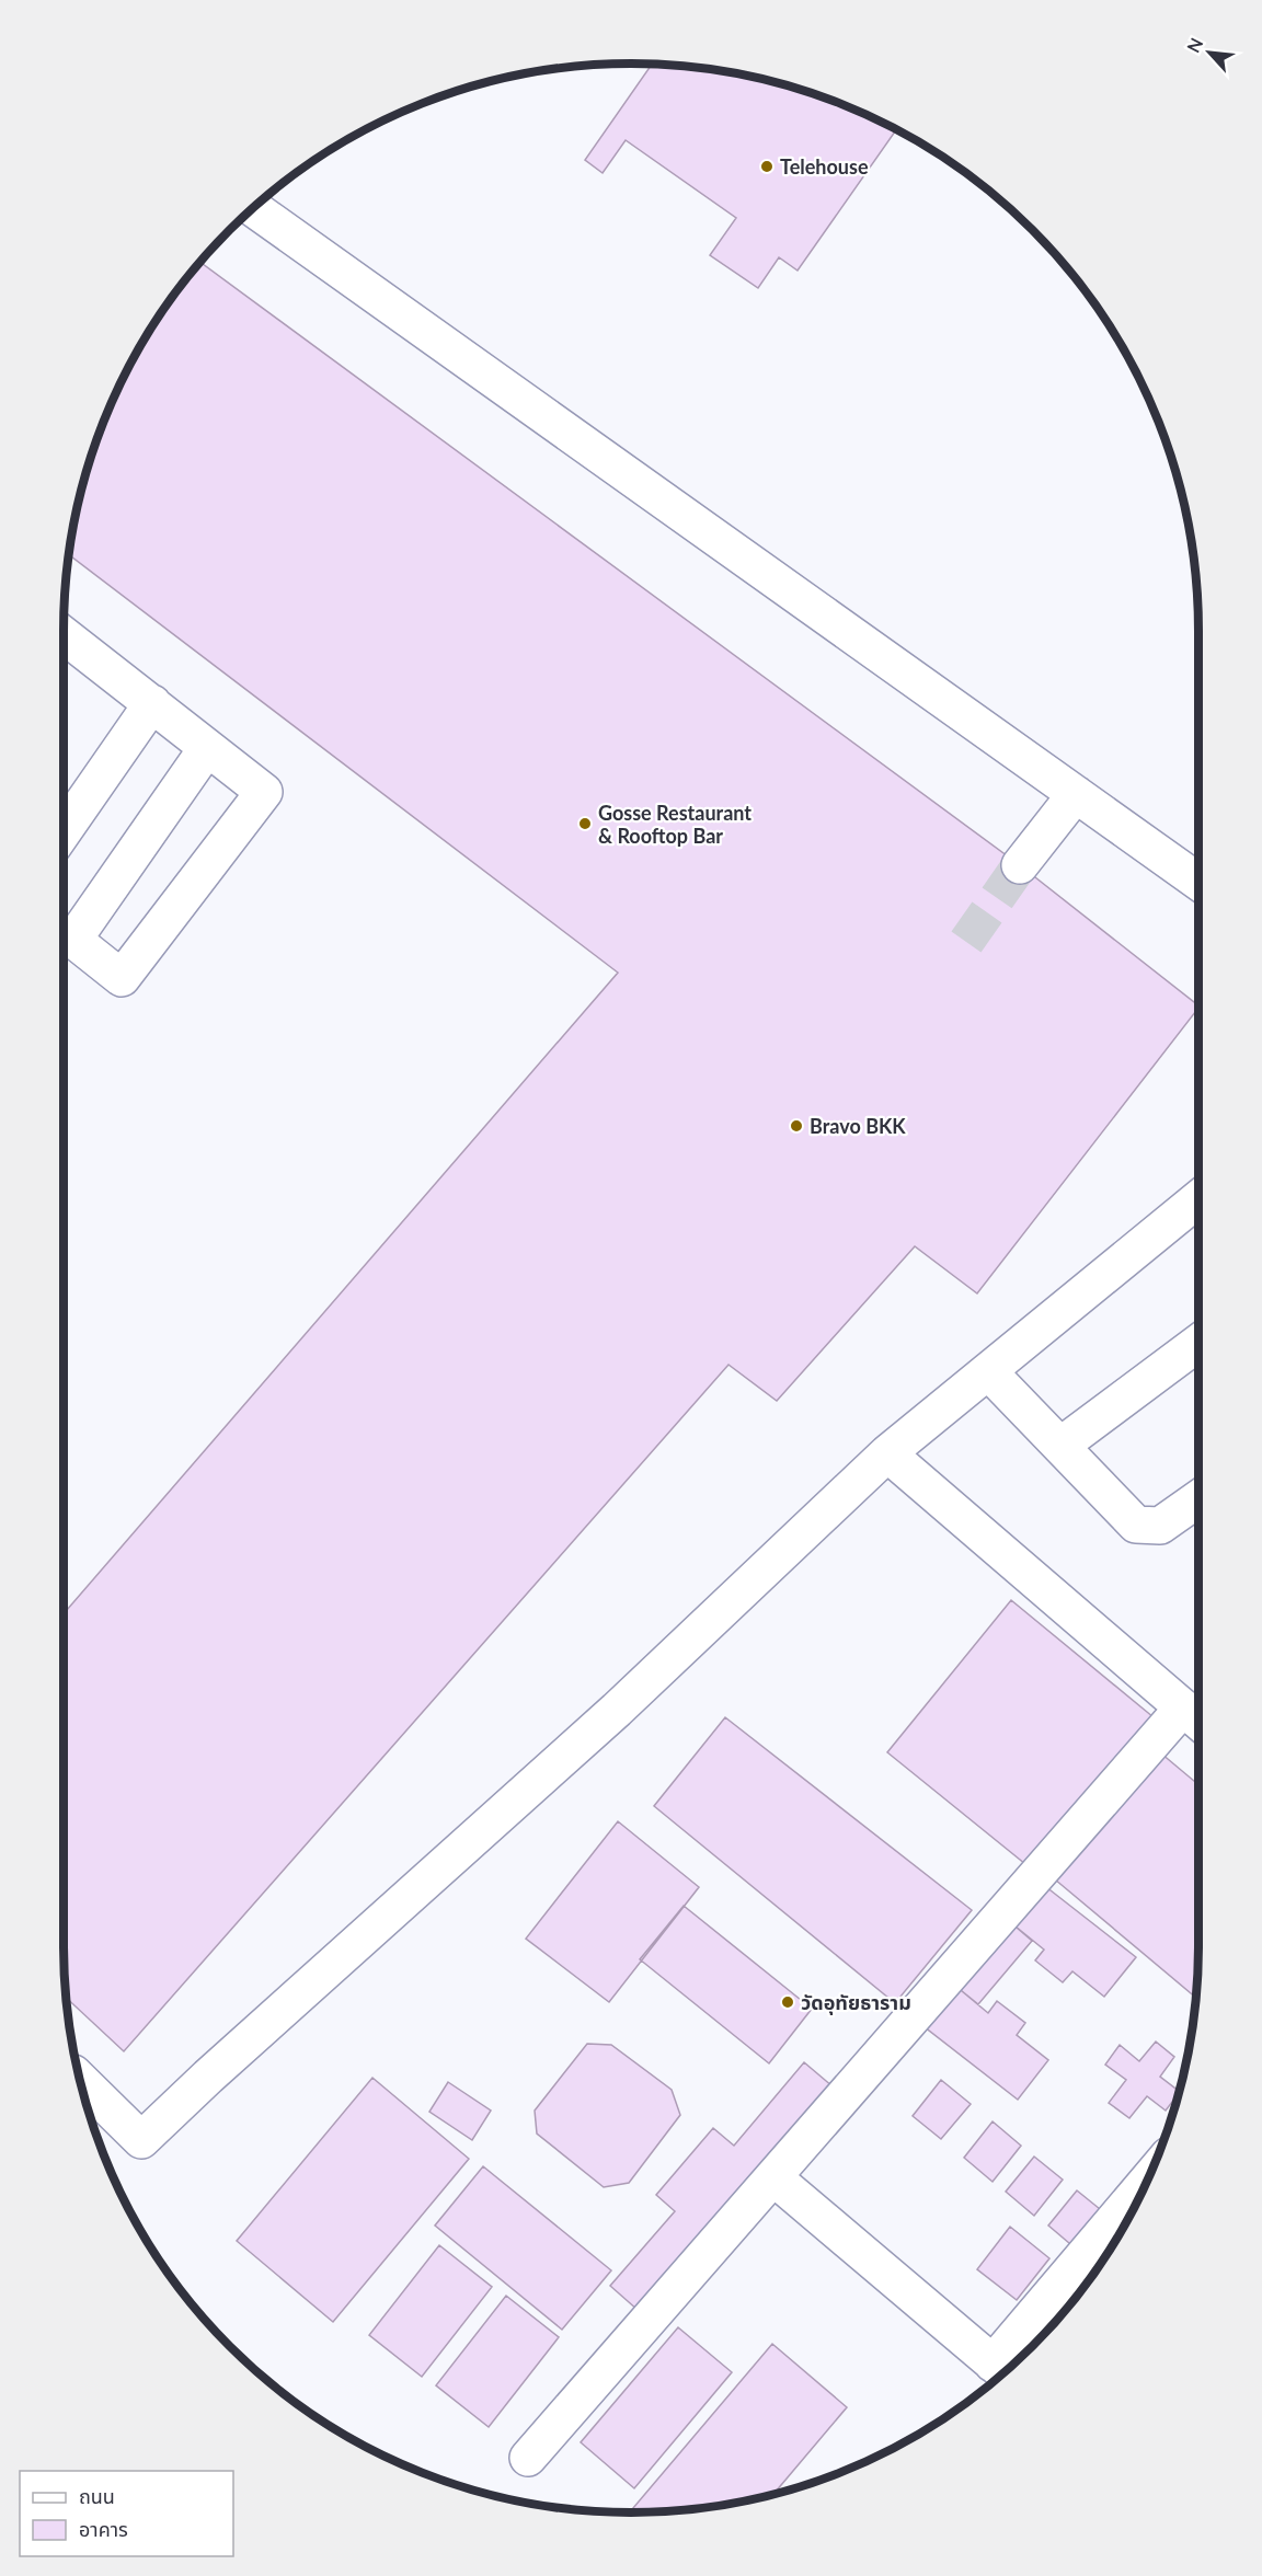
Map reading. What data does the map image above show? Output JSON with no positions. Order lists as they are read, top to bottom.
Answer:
{
  "places": [
    "Telehouse",
    "Gosse Restaurant & Rooftop Bar",
    "Bravo BKK",
    "วัดอุทัยธาราม"
  ],
  "legend": ["ถนน", "อาคาร"],
  "north": "top left"
}
